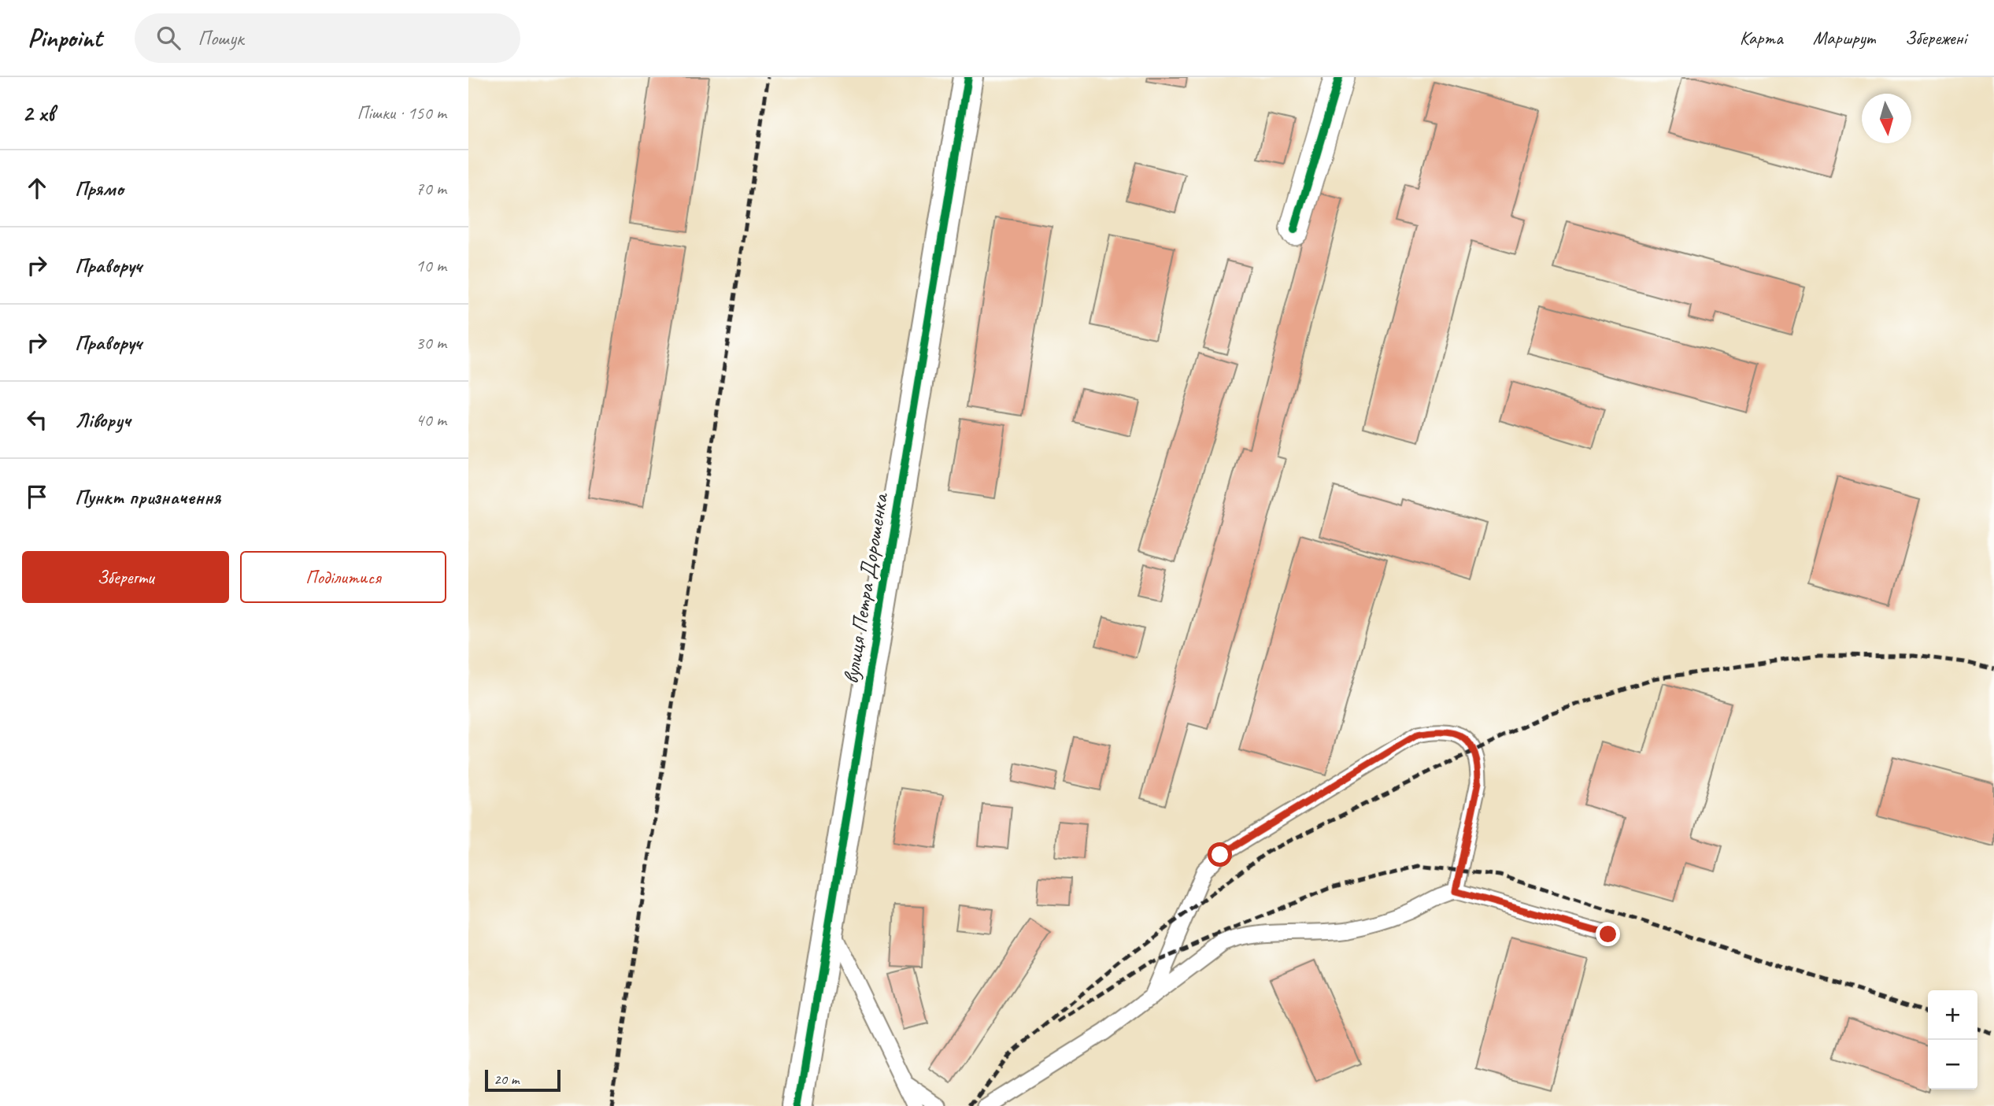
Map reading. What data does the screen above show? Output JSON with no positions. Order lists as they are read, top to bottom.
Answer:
{
  "streets": {
    "street": ["вулиця Петра Дорошенка"]
  },
  "scale_bar": "20 m",
  "north": "bottom",
  "page": {
    "header": "Pinpoint",
    "search": "Пошук",
    "nav": ["Карта", "Маршрут", "Збережені"],
    "heading": ["2 хв", "Пішки · 150 m"],
    "list": [
      ["Прямо", "70 m"],
      ["Праворуч", "10 m"],
      ["Праворуч", "30 m"],
      ["Ліворуч", "40 m"],
      "Пункт призначення"
    ],
    "buttons": ["Зберегти", "Поділитися"],
    "map_buttons": ["+", "−"],
    "scale": "20 m"
  }
}
